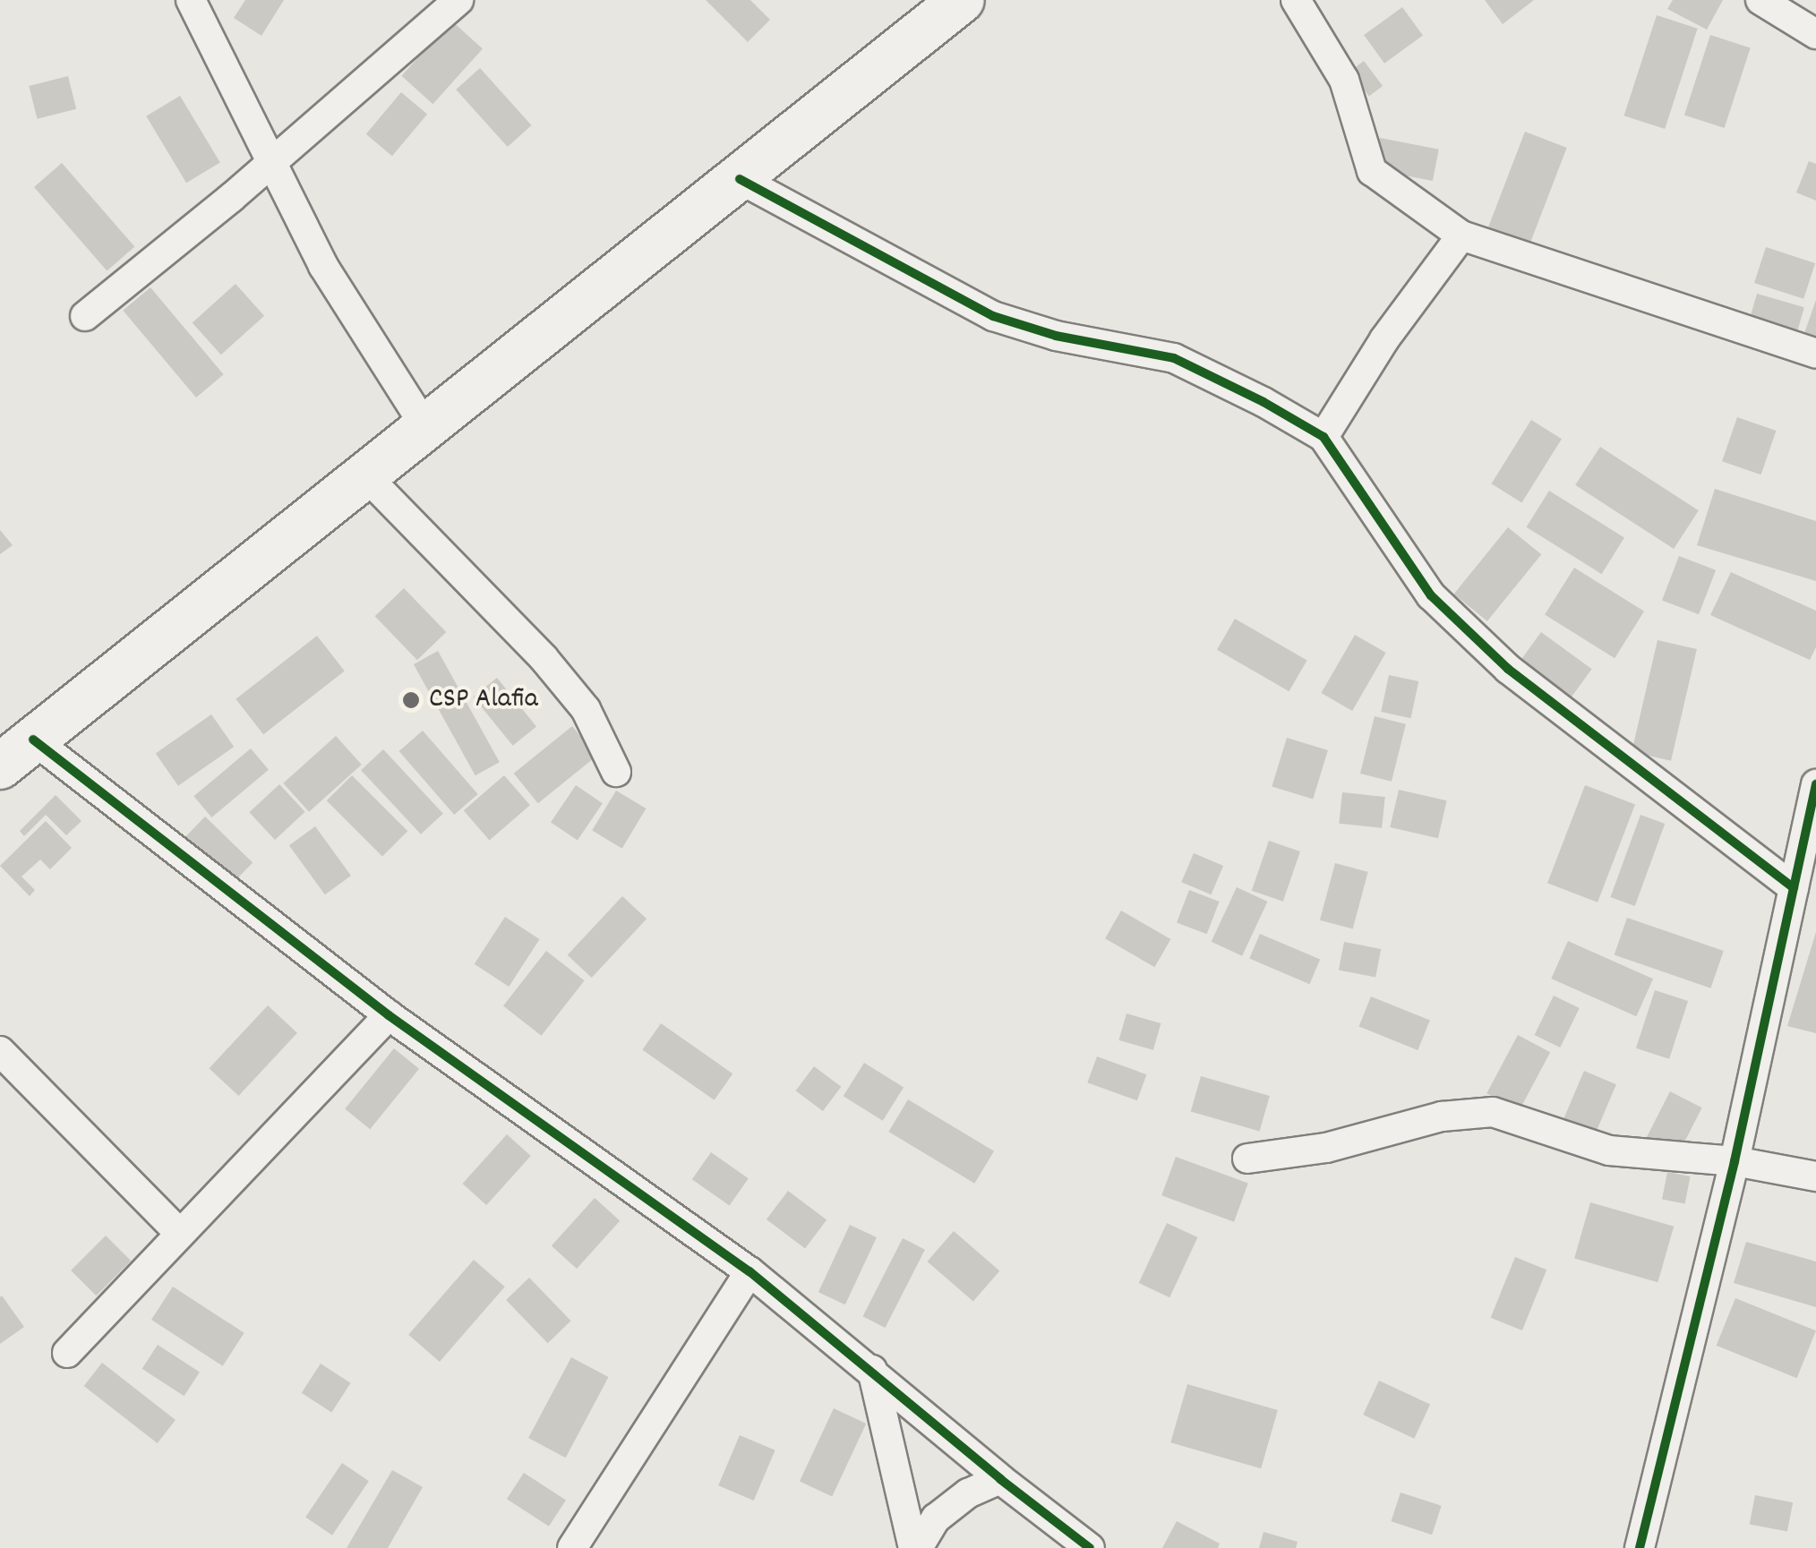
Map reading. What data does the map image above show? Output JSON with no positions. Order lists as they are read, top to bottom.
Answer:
{
  "places": ["CSP Alafia"]
}
